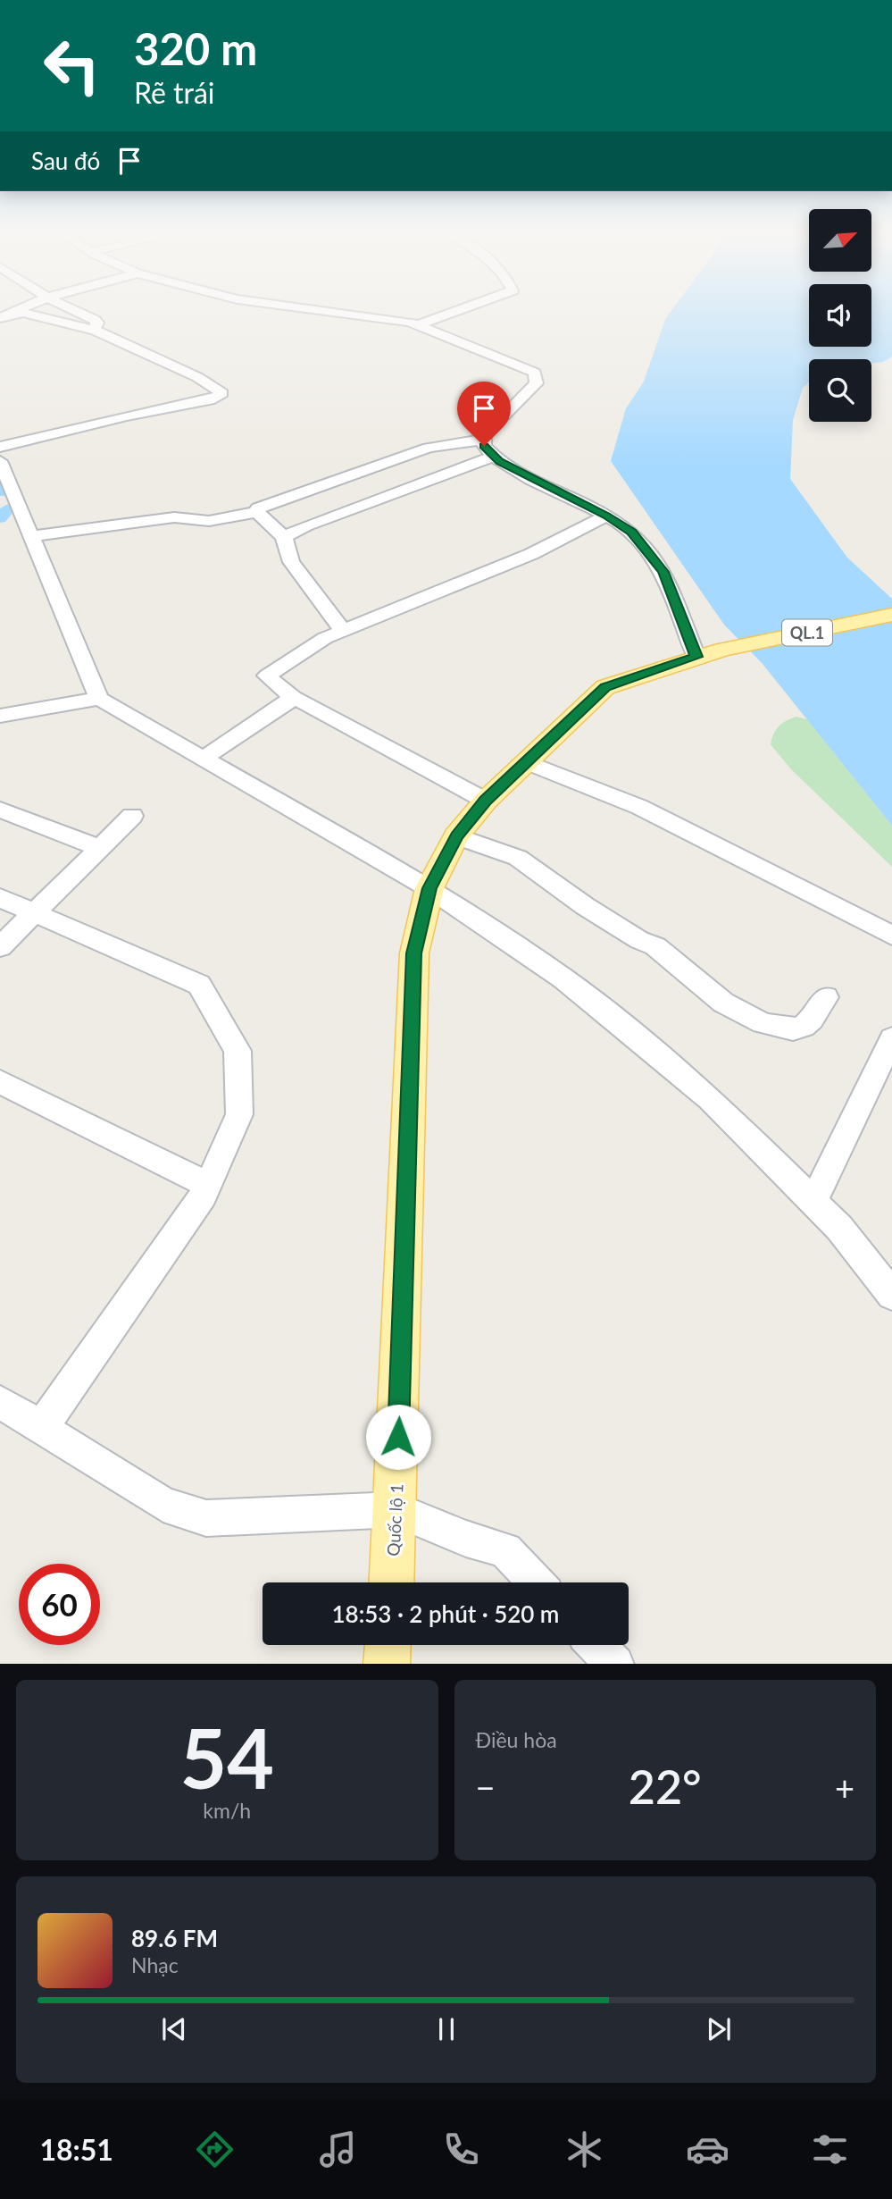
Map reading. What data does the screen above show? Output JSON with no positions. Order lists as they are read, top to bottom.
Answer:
{
  "streets": {
    "main road": ["QL.1", "Quốc lộ 1"]
  },
  "north": "top right",
  "page": {
    "turn": ["320 m", "Rẽ trái"],
    "then": "Sau đó",
    "limit": "60",
    "trip": "18:53 · 2 phút · 520 m",
    "tile": [
      ["54", "km/h"],
      "Điều hòa"
    ],
    "heat": ["−", "22°", "+"],
    "song": ["89.6 FM", "Nhạc"],
    "tabs": "18:51"
  }
}
